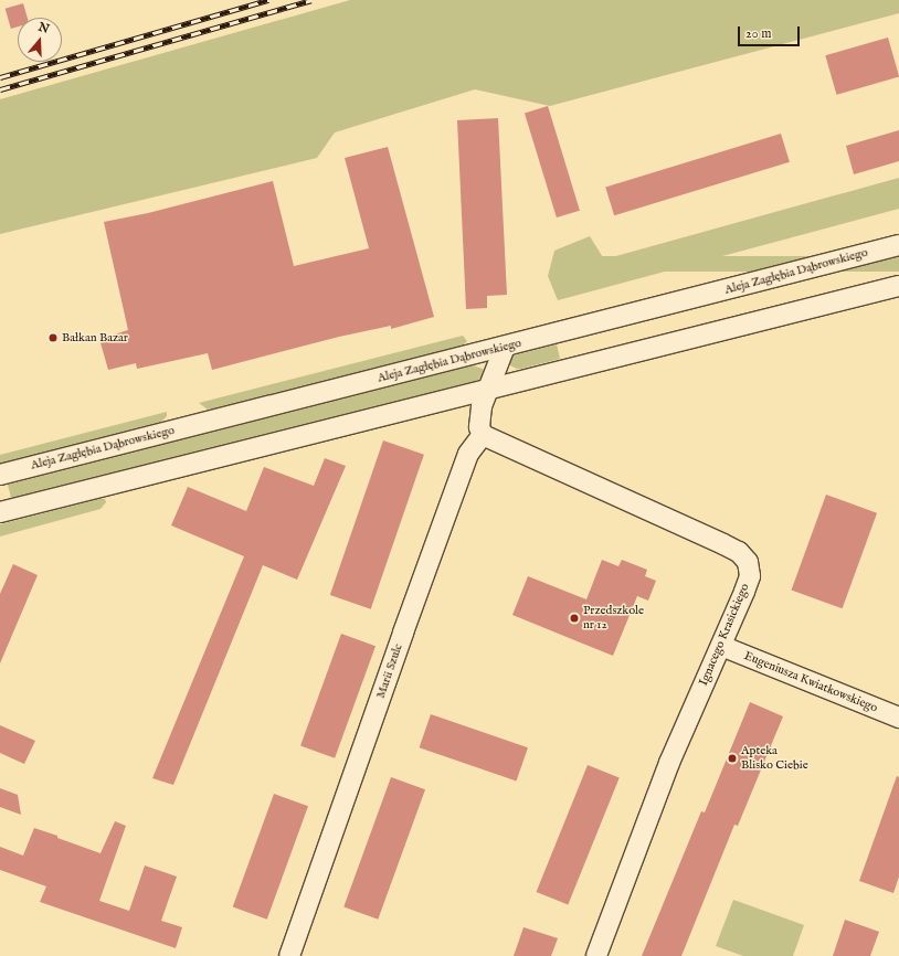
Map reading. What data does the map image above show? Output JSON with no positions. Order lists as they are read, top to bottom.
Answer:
{
  "streets": {
    "street": [
      "Aleja Zagłębia Dąbrowskiego",
      "Ignacego Krasickiego",
      "Marii Szulc",
      "Eugeniusza Kwiatkowskiego"
    ]
  },
  "crossings": [
    ["Ignacego Krasickiego", "Marii Szulc"],
    ["Ignacego Krasickiego", "Eugeniusza Kwiatkowskiego"]
  ],
  "places": ["Bałkan Bazar", "Przedszkole nr 12", "Apteka Blisko Ciebie"],
  "scale_bar": "20 m",
  "north": "top"
}
